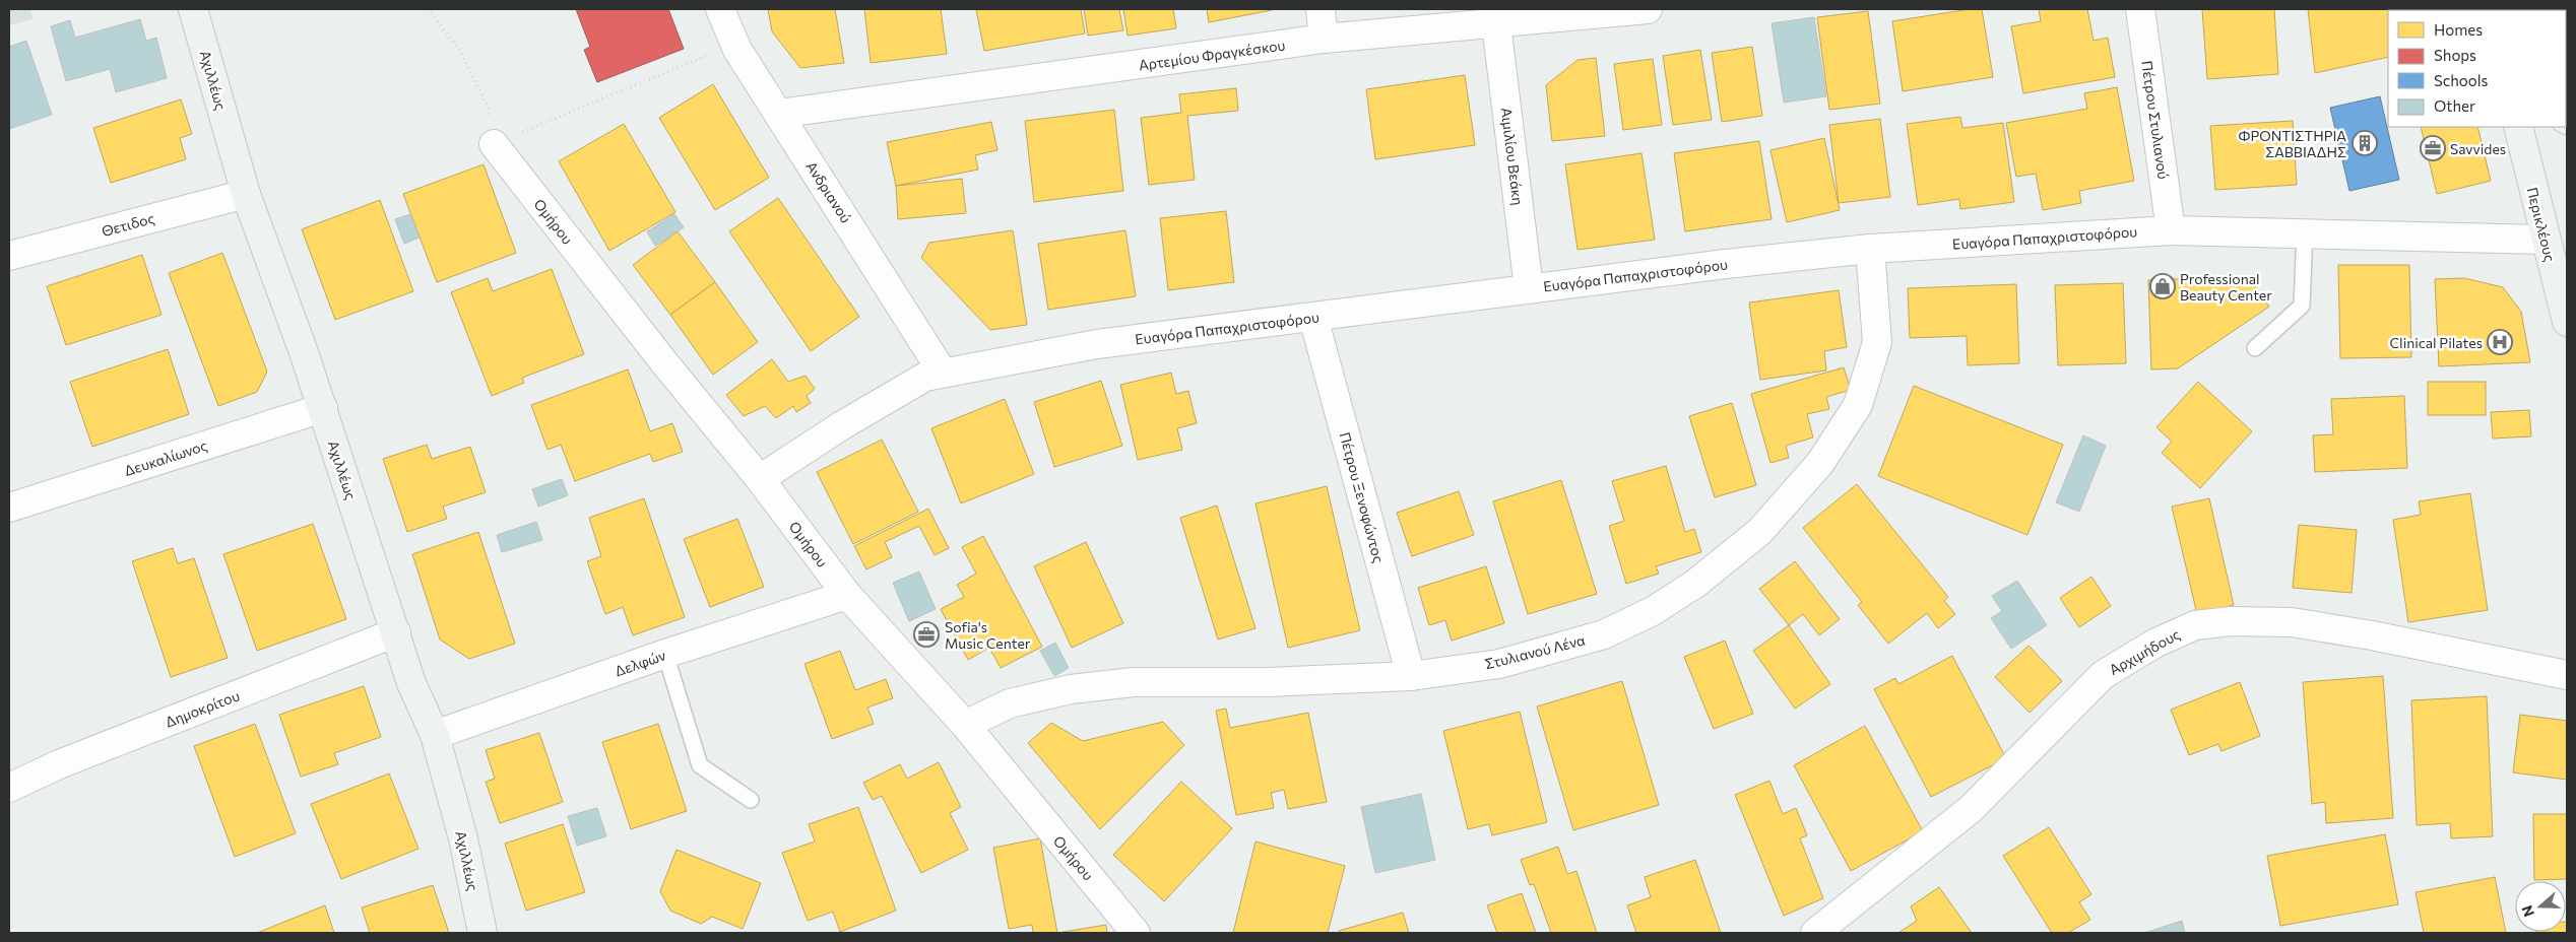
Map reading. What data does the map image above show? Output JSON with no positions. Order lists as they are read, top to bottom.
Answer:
{
  "streets": {
    "street": [
      "Αρτεμίου Φραγκέσκου",
      "Αχιλλέως",
      "Πέτρου Στυλιανού",
      "Αιμιλίου Βεάκη",
      "Ανδριανού",
      "Ομήρου",
      "Θετιδος",
      "Περικλέους",
      "Ευαγόρα Παπαχριστοφόρου",
      "Δευκαλίωνος",
      "Πέτρου Ξενοφώντος",
      "Στυλιανού Λένα",
      "Αρχιμήδους",
      "Δελφών",
      "Δημοκρίτου"
    ]
  },
  "crossings": [
    ["Αρτεμίου Φραγκέσκου", "Αιμιλίου Βεάκη"],
    ["Αρτεμίου Φραγκέσκου", "Ανδριανού"],
    ["Αχιλλέως", "Θετιδος"],
    ["Αχιλλέως", "Δευκαλίωνος"],
    ["Αχιλλέως", "Δελφών"],
    ["Αχιλλέως", "Δημοκρίτου"],
    ["Πέτρου Στυλιανού", "Ευαγόρα Παπαχριστοφόρου"],
    ["Αιμιλίου Βεάκη", "Ευαγόρα Παπαχριστοφόρου"],
    ["Ανδριανού", "Ευαγόρα Παπαχριστοφόρου"],
    ["Ομήρου", "Ευαγόρα Παπαχριστοφόρου"],
    ["Ομήρου", "Στυλιανού Λένα"],
    ["Ομήρου", "Δελφών"],
    ["Περικλέους", "Ευαγόρα Παπαχριστοφόρου"],
    ["Ευαγόρα Παπαχριστοφόρου", "Πέτρου Ξενοφώντος"],
    ["Ευαγόρα Παπαχριστοφόρου", "Στυλιανού Λένα"],
    ["Πέτρου Ξενοφώντος", "Στυλιανού Λένα"]
  ],
  "places": {
    "building": ["ΦΡΟΝΤΙΣΤΗΡΙΑ ΣΑΒΒΙΑΔΗΣ"],
    "office": ["Savvides", "Sofia's Music Center"],
    "shop": ["Professional Beauty Center"],
    "hospital": ["Clinical Pilates"]
  },
  "legend": [
    "Homes",
    "Shops",
    "Schools",
    "Other"
  ],
  "north": "left"
}
